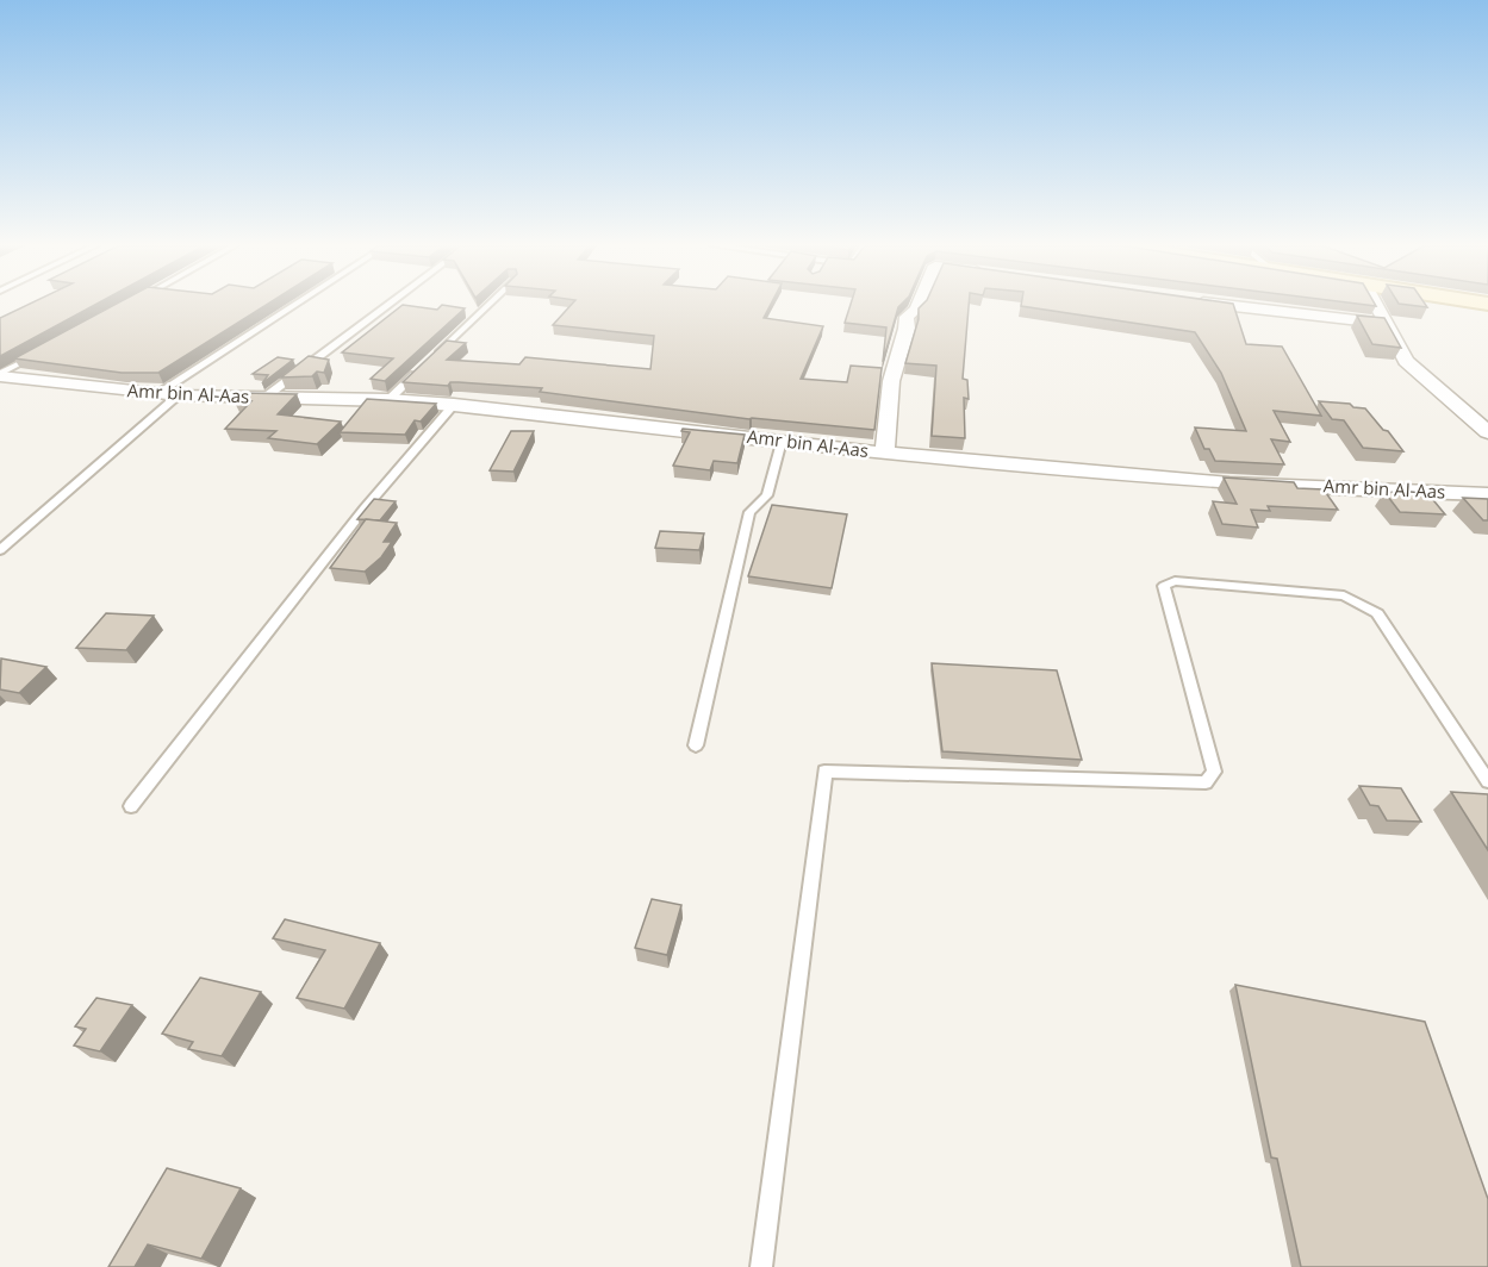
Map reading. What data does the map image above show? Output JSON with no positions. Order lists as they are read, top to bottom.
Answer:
{
  "streets": {
    "street": ["Amr bin Al-Aas"]
  }
}
